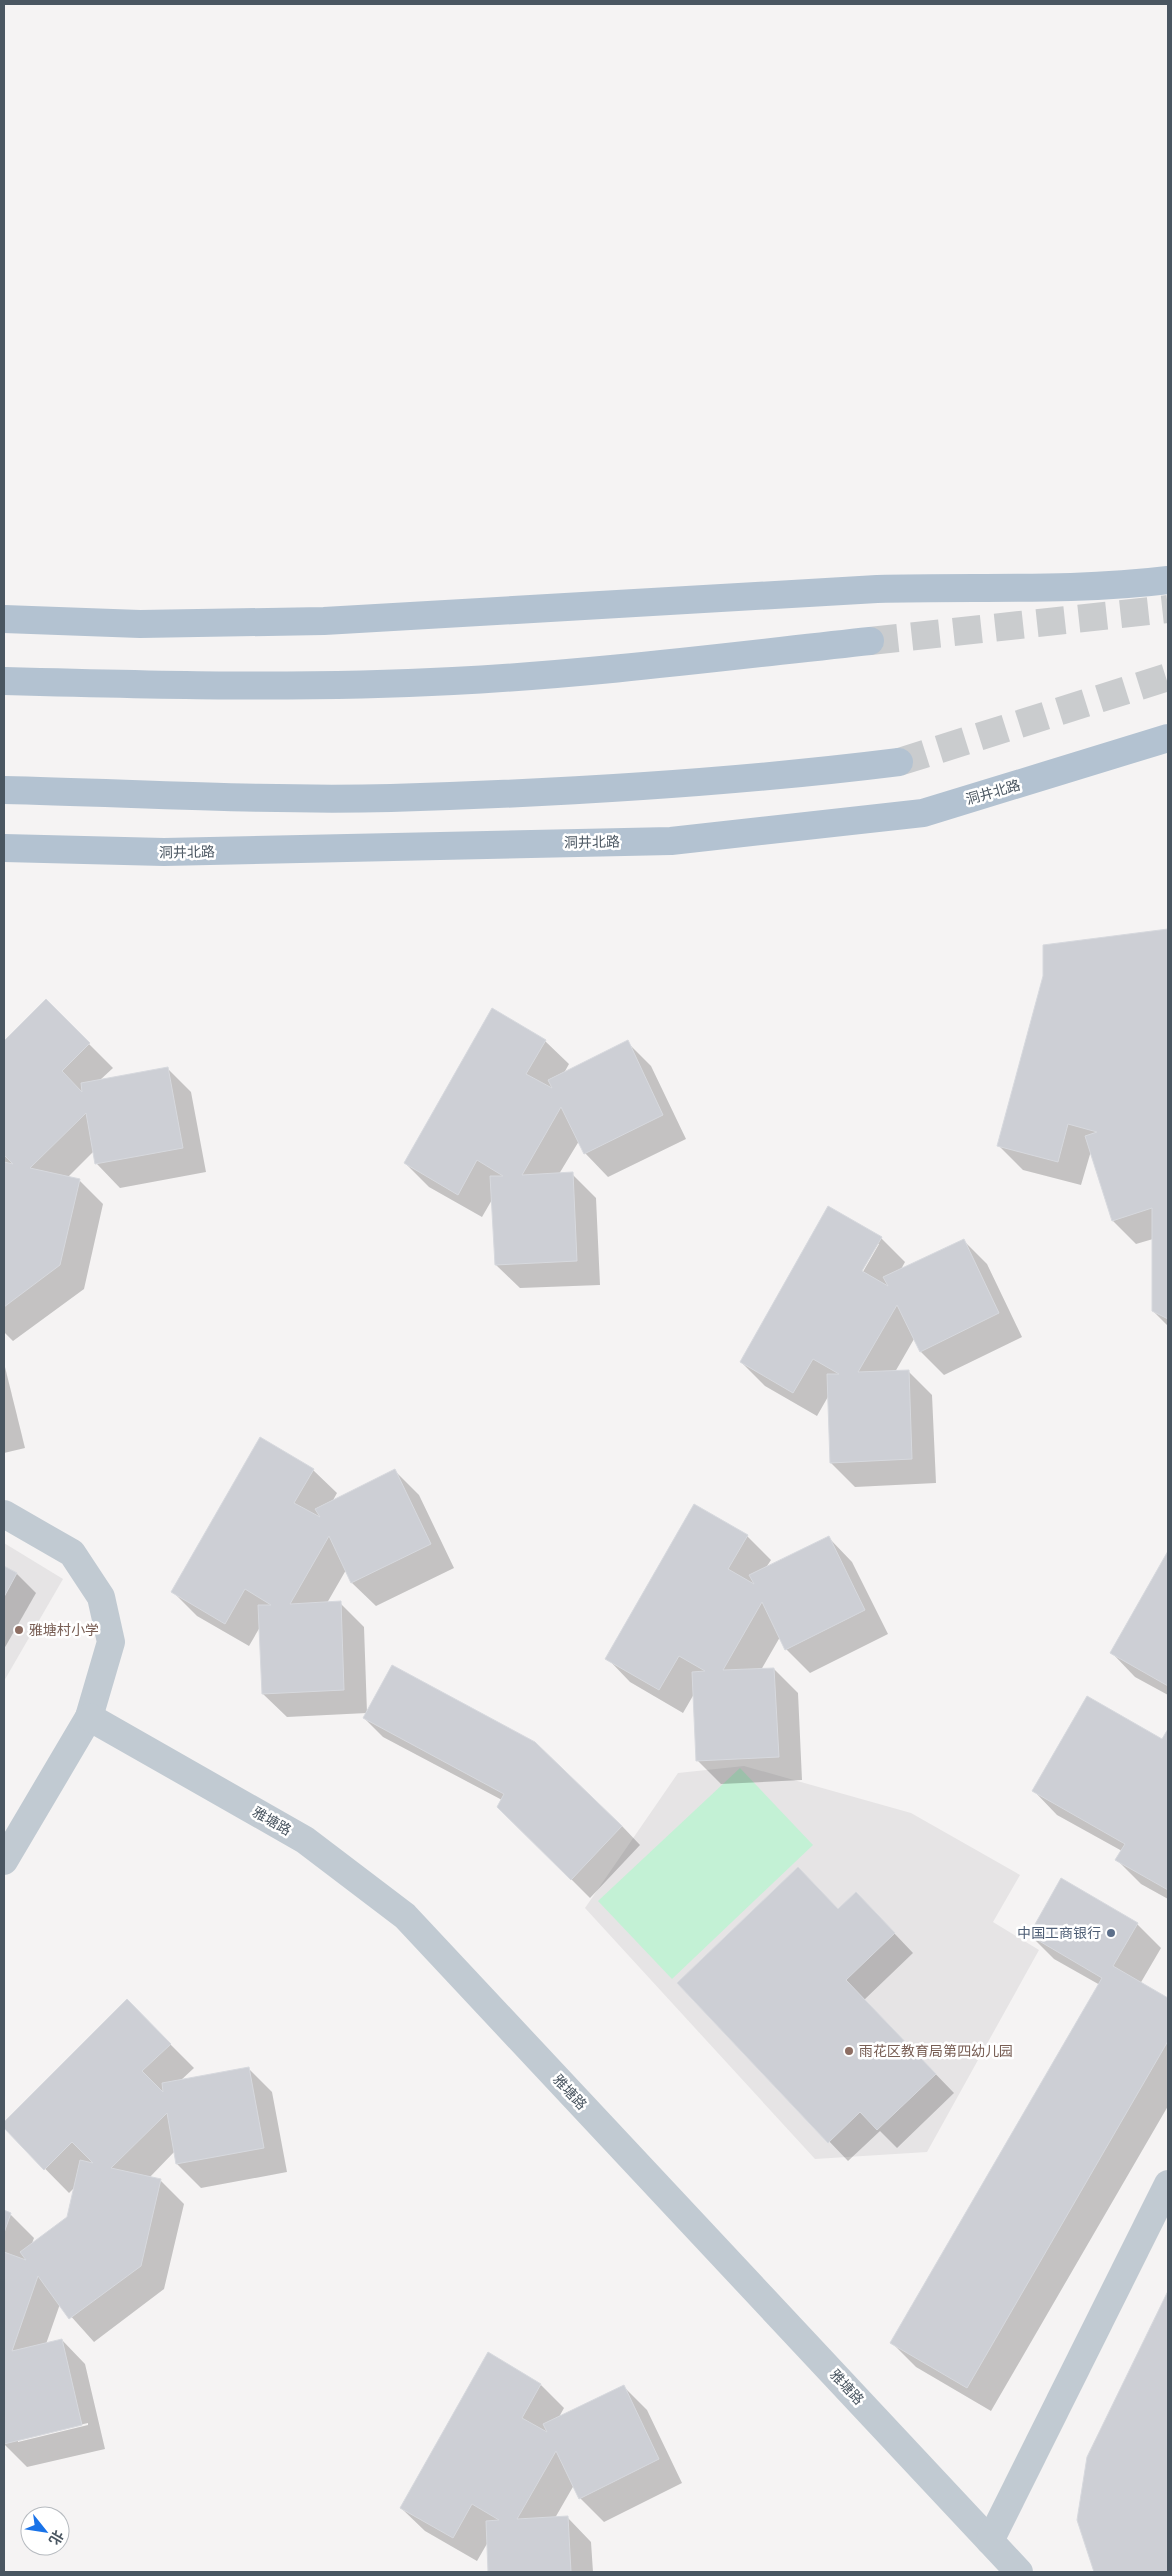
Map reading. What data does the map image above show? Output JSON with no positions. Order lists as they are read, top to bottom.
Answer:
{
  "streets": {
    "main road": ["洞井北路"],
    "street": ["雅塘路"]
  },
  "places": ["雅塘村小学", "中国工商银行", "雨花区教育局第四幼儿园"],
  "north": "bottom right"
}
